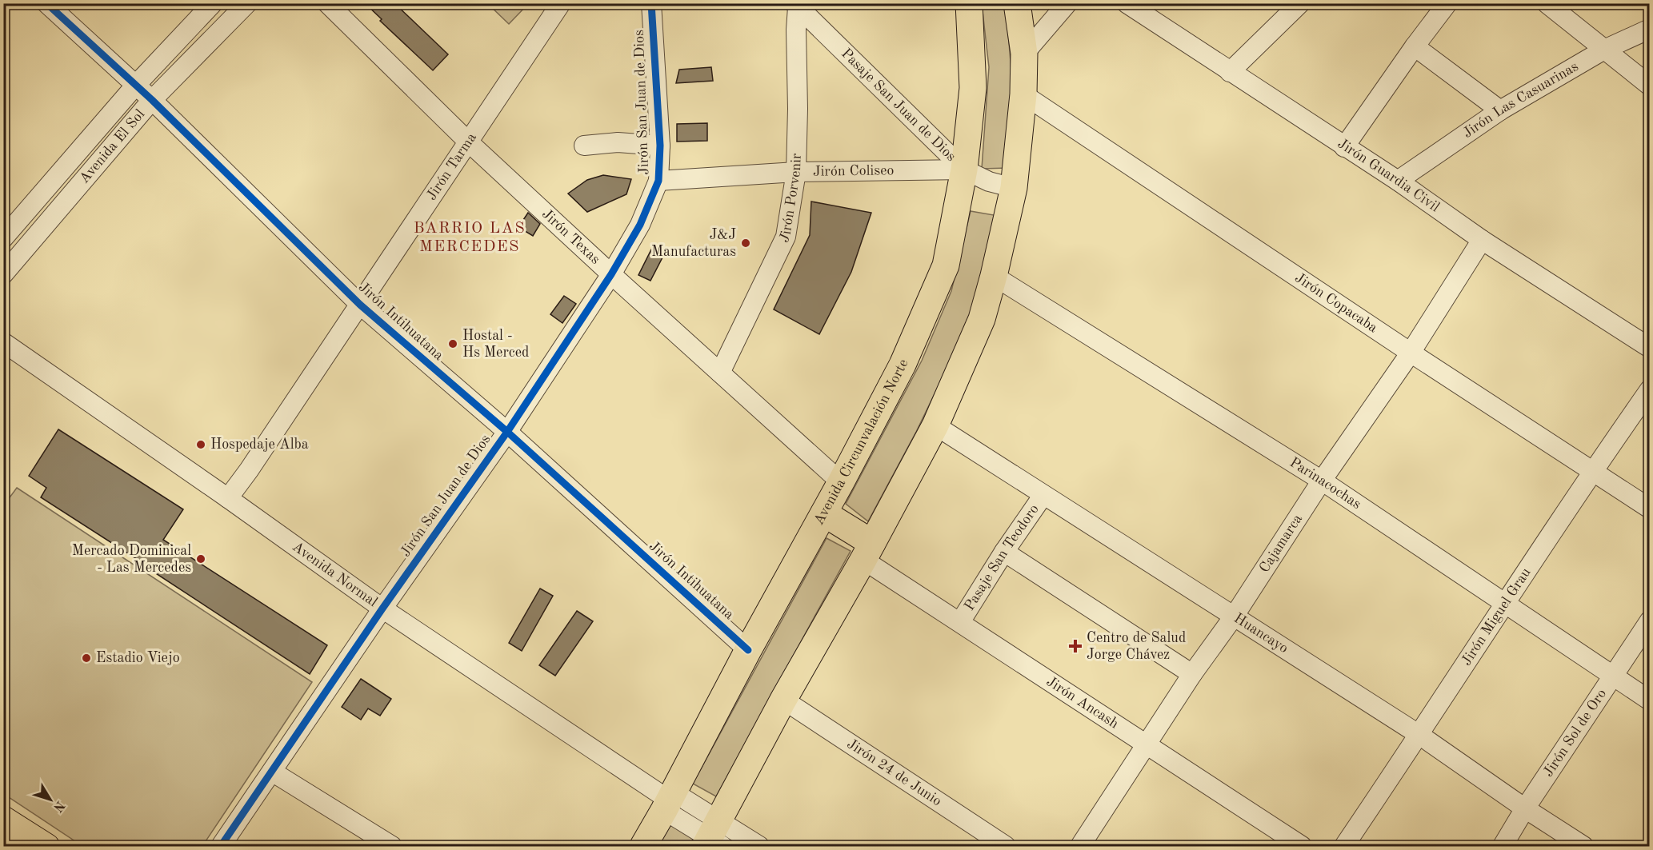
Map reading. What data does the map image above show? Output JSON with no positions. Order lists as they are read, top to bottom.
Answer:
{
  "streets": {
    "highway": ["Avenida Circunvalación Norte"],
    "street": [
      "Jirón Las Casuarinas",
      "Jirón San Juan de Dios",
      "Pasaje San Juan de Dios",
      "Avenida El Sol",
      "Jirón Tarma",
      "Jirón Coliseo",
      "Jirón Guardia Civil",
      "Jirón Porvenir",
      "Jirón Texas",
      "Jirón Copacaba",
      "Jirón Intihuatana",
      "Parinacochas",
      "Cajamarca",
      "Pasaje San Teodoro",
      "Avenida Normal",
      "Jirón Miguel Grau",
      "Huancayo",
      "Jirón Ancash",
      "Jirón Sol de Oro",
      "Jirón 24 de Junio"
    ]
  },
  "crossings": [
    ["Jirón Las Casuarinas", "Jirón Guardia Civil"],
    ["Jirón San Juan de Dios", "Jirón Coliseo"],
    ["Jirón San Juan de Dios", "Jirón Texas"],
    ["Jirón San Juan de Dios", "Jirón Intihuatana"],
    ["Jirón San Juan de Dios", "Avenida Normal"],
    ["Pasaje San Juan de Dios", "Jirón Coliseo"],
    ["Pasaje San Juan de Dios", "Jirón Porvenir"],
    ["Pasaje San Juan de Dios", "Avenida Circunvalación Norte"],
    ["Avenida El Sol", "Jirón Intihuatana"],
    ["Jirón Tarma", "Jirón Texas"],
    ["Jirón Tarma", "Jirón Intihuatana"],
    ["Jirón Tarma", "Avenida Normal"],
    ["Jirón Coliseo", "Jirón Porvenir"],
    ["Jirón Coliseo", "Avenida Circunvalación Norte"],
    ["Jirón Guardia Civil", "Cajamarca"],
    ["Jirón Porvenir", "Jirón Texas"],
    ["Jirón Texas", "Avenida Circunvalación Norte"],
    ["Jirón Copacaba", "Cajamarca"],
    ["Jirón Copacaba", "Jirón Miguel Grau"],
    ["Jirón Intihuatana", "Avenida Circunvalación Norte"],
    ["Avenida Circunvalación Norte", "Avenida Normal"],
    ["Parinacochas", "Cajamarca"],
    ["Parinacochas", "Jirón Miguel Grau"],
    ["Parinacochas", "Jirón Sol de Oro"],
    ["Cajamarca", "Huancayo"],
    ["Cajamarca", "Jirón Ancash"],
    ["Pasaje San Teodoro", "Huancayo"],
    ["Pasaje San Teodoro", "Jirón Ancash"],
    ["Jirón Miguel Grau", "Huancayo"],
    ["Huancayo", "Jirón Sol de Oro"]
  ],
  "districts": ["BARRIO LAS MERCEDES"],
  "places": {
    "other": [
      "J&J Manufacturas",
      "Hostal - Hs Merced",
      "Hospedaje Alba",
      "Mercado Dominical - Las Mercedes",
      "Estadio Viejo"
    ],
    "health": ["Centro de Salud Jorge Chávez"]
  },
  "north": "bottom right"
}
